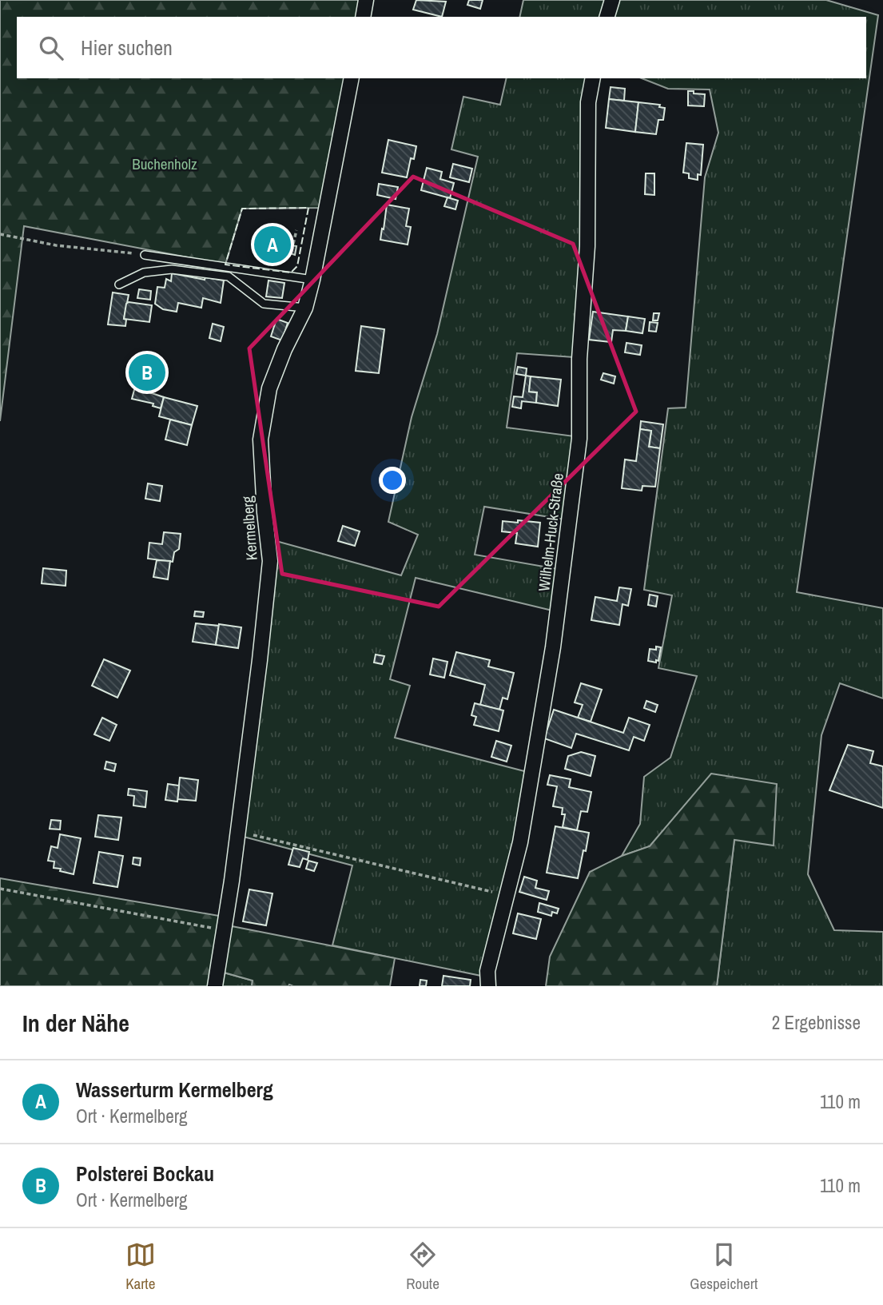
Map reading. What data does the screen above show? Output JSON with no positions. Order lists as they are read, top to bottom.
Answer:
{
  "streets": {
    "street": ["Kermelberg", "Wilhelm-Huck-Straße"]
  },
  "parks": ["Buchenholz"],
  "page": {
    "search": "Hier suchen",
    "pins": ["A", "B"],
    "heading": ["In der Nähe", "2 Ergebnisse"],
    "list": [
      {
        "mark": "A",
        "name": "Wasserturm Kermelberg",
        "note": "Ort · Kermelberg",
        "value": "110 m"
      },
      {
        "mark": "B",
        "name": "Polsterei Bockau",
        "note": "Ort · Kermelberg",
        "value": "110 m"
      }
    ],
    "nav": ["Karte", "Route", "Gespeichert"]
  }
}
